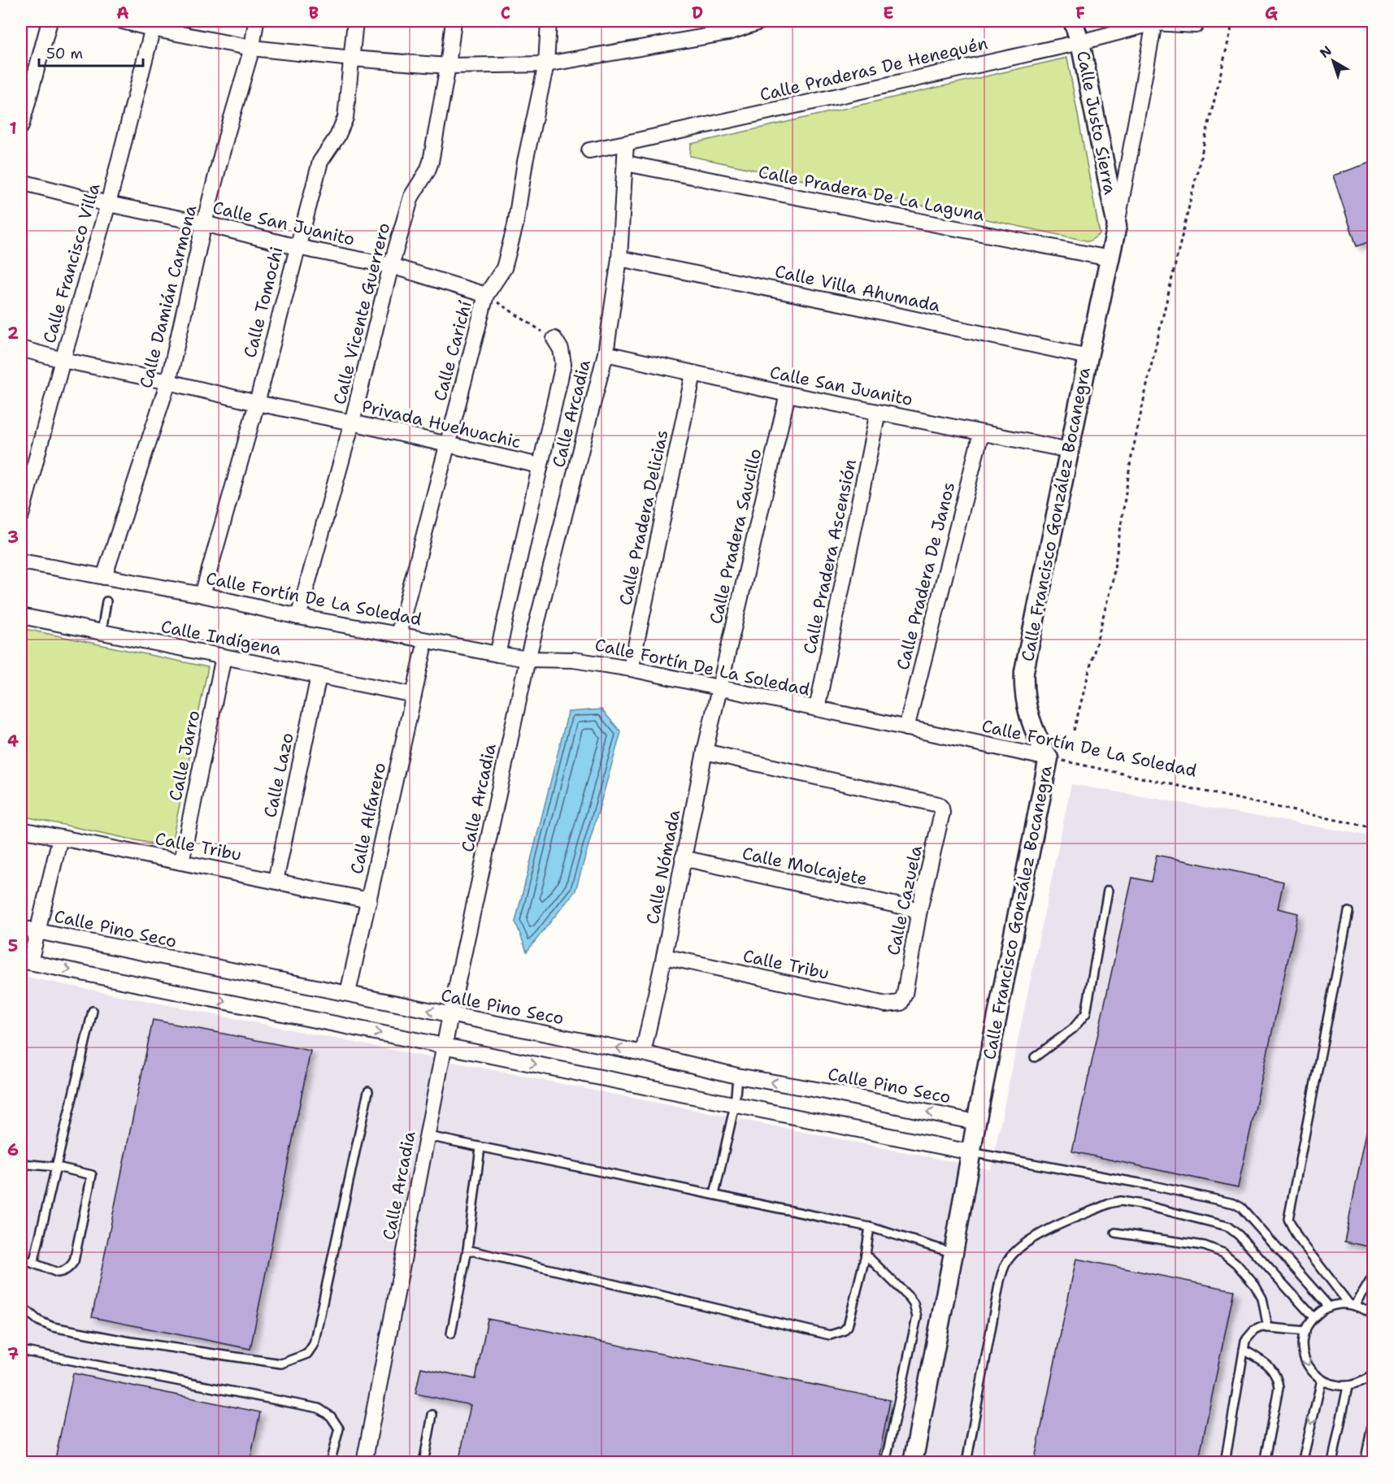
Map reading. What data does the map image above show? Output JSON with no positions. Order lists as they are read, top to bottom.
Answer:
{
  "streets": {
    "street": [
      "Calle Praderas De Henequén",
      "Calle Justo Sierra",
      "Calle Pradera De La Laguna",
      "Calle San Juanito",
      "Calle Francisco Villa",
      "Calle Villa Ahumada",
      "Calle Damián Carmona",
      "Calle Tomochi",
      "Calle Vicente Guerrero",
      "Calle Carichí",
      "Calle Arcadia",
      "Privada Huehuachic",
      "Calle Francisco González Bocanegra",
      "Calle Pradera Delicias",
      "Calle Pradera Saucillo",
      "Calle Pradera Ascensión",
      "Calle Pradera De Janos",
      "Calle Fortín De La Soledad",
      "Calle Indígena",
      "Calle Jarro",
      "Calle Lazo",
      "Calle Alfarero",
      "Calle Tribu",
      "Calle Molcajete",
      "Calle Nómada",
      "Calle Cazuela",
      "Calle Pino Seco"
    ]
  },
  "crossings": [
    ["Calle Praderas De Henequén", "Calle Justo Sierra"],
    ["Calle Praderas De Henequén", "Calle Arcadia"],
    ["Calle Praderas De Henequén", "Calle Francisco González Bocanegra"],
    ["Calle Justo Sierra", "Calle Francisco González Bocanegra"],
    ["Calle Pradera De La Laguna", "Calle Arcadia"],
    ["Calle Pradera De La Laguna", "Calle Francisco González Bocanegra"],
    ["Calle San Juanito", "Calle Francisco Villa"],
    ["Calle San Juanito", "Calle Damián Carmona"],
    ["Calle San Juanito", "Calle Tomochi"],
    ["Calle San Juanito", "Calle Vicente Guerrero"],
    ["Calle San Juanito", "Calle Carichí"],
    ["Calle San Juanito", "Calle Arcadia"],
    ["Calle San Juanito", "Calle Francisco González Bocanegra"],
    ["Calle San Juanito", "Calle Pradera Delicias"],
    ["Calle San Juanito", "Calle Pradera Saucillo"],
    ["Calle San Juanito", "Calle Pradera Ascensión"],
    ["Calle San Juanito", "Calle Pradera De Janos"],
    ["Calle Francisco Villa", "Privada Huehuachic"],
    ["Calle Villa Ahumada", "Calle Arcadia"],
    ["Calle Villa Ahumada", "Calle Francisco González Bocanegra"],
    ["Calle Damián Carmona", "Privada Huehuachic"],
    ["Calle Damián Carmona", "Calle Fortín De La Soledad"],
    ["Calle Tomochi", "Privada Huehuachic"],
    ["Calle Tomochi", "Calle Fortín De La Soledad"],
    ["Calle Vicente Guerrero", "Privada Huehuachic"],
    ["Calle Vicente Guerrero", "Calle Fortín De La Soledad"],
    ["Calle Carichí", "Privada Huehuachic"],
    ["Calle Carichí", "Calle Fortín De La Soledad"],
    ["Calle Arcadia", "Calle Fortín De La Soledad"],
    ["Calle Arcadia", "Calle Pino Seco"],
    ["Calle Francisco González Bocanegra", "Calle Fortín De La Soledad"],
    ["Calle Francisco González Bocanegra", "Calle Pino Seco"],
    ["Calle Pradera Delicias", "Calle Fortín De La Soledad"],
    ["Calle Pradera Saucillo", "Calle Fortín De La Soledad"],
    ["Calle Pradera Saucillo", "Calle Nómada"],
    ["Calle Pradera Ascensión", "Calle Fortín De La Soledad"],
    ["Calle Pradera De Janos", "Calle Fortín De La Soledad"],
    ["Calle Fortín De La Soledad", "Calle Nómada"],
    ["Calle Indígena", "Calle Jarro"],
    ["Calle Indígena", "Calle Lazo"],
    ["Calle Indígena", "Calle Alfarero"],
    ["Calle Jarro", "Calle Tribu"],
    ["Calle Lazo", "Calle Tribu"],
    ["Calle Alfarero", "Calle Tribu"],
    ["Calle Alfarero", "Calle Pino Seco"],
    ["Calle Tribu", "Calle Nómada"],
    ["Calle Tribu", "Calle Cazuela"],
    ["Calle Molcajete", "Calle Nómada"],
    ["Calle Molcajete", "Calle Cazuela"],
    ["Calle Nómada", "Calle Cazuela"],
    ["Calle Nómada", "Calle Pino Seco"]
  ],
  "scale_bar": "50 m",
  "north": "top left",
  "grid": {
    "columns": [
      "A",
      "B",
      "C",
      "D",
      "E",
      "F",
      "G"
    ],
    "rows": [
      "1",
      "2",
      "3",
      "4",
      "5",
      "6",
      "7"
    ]
  }
}
